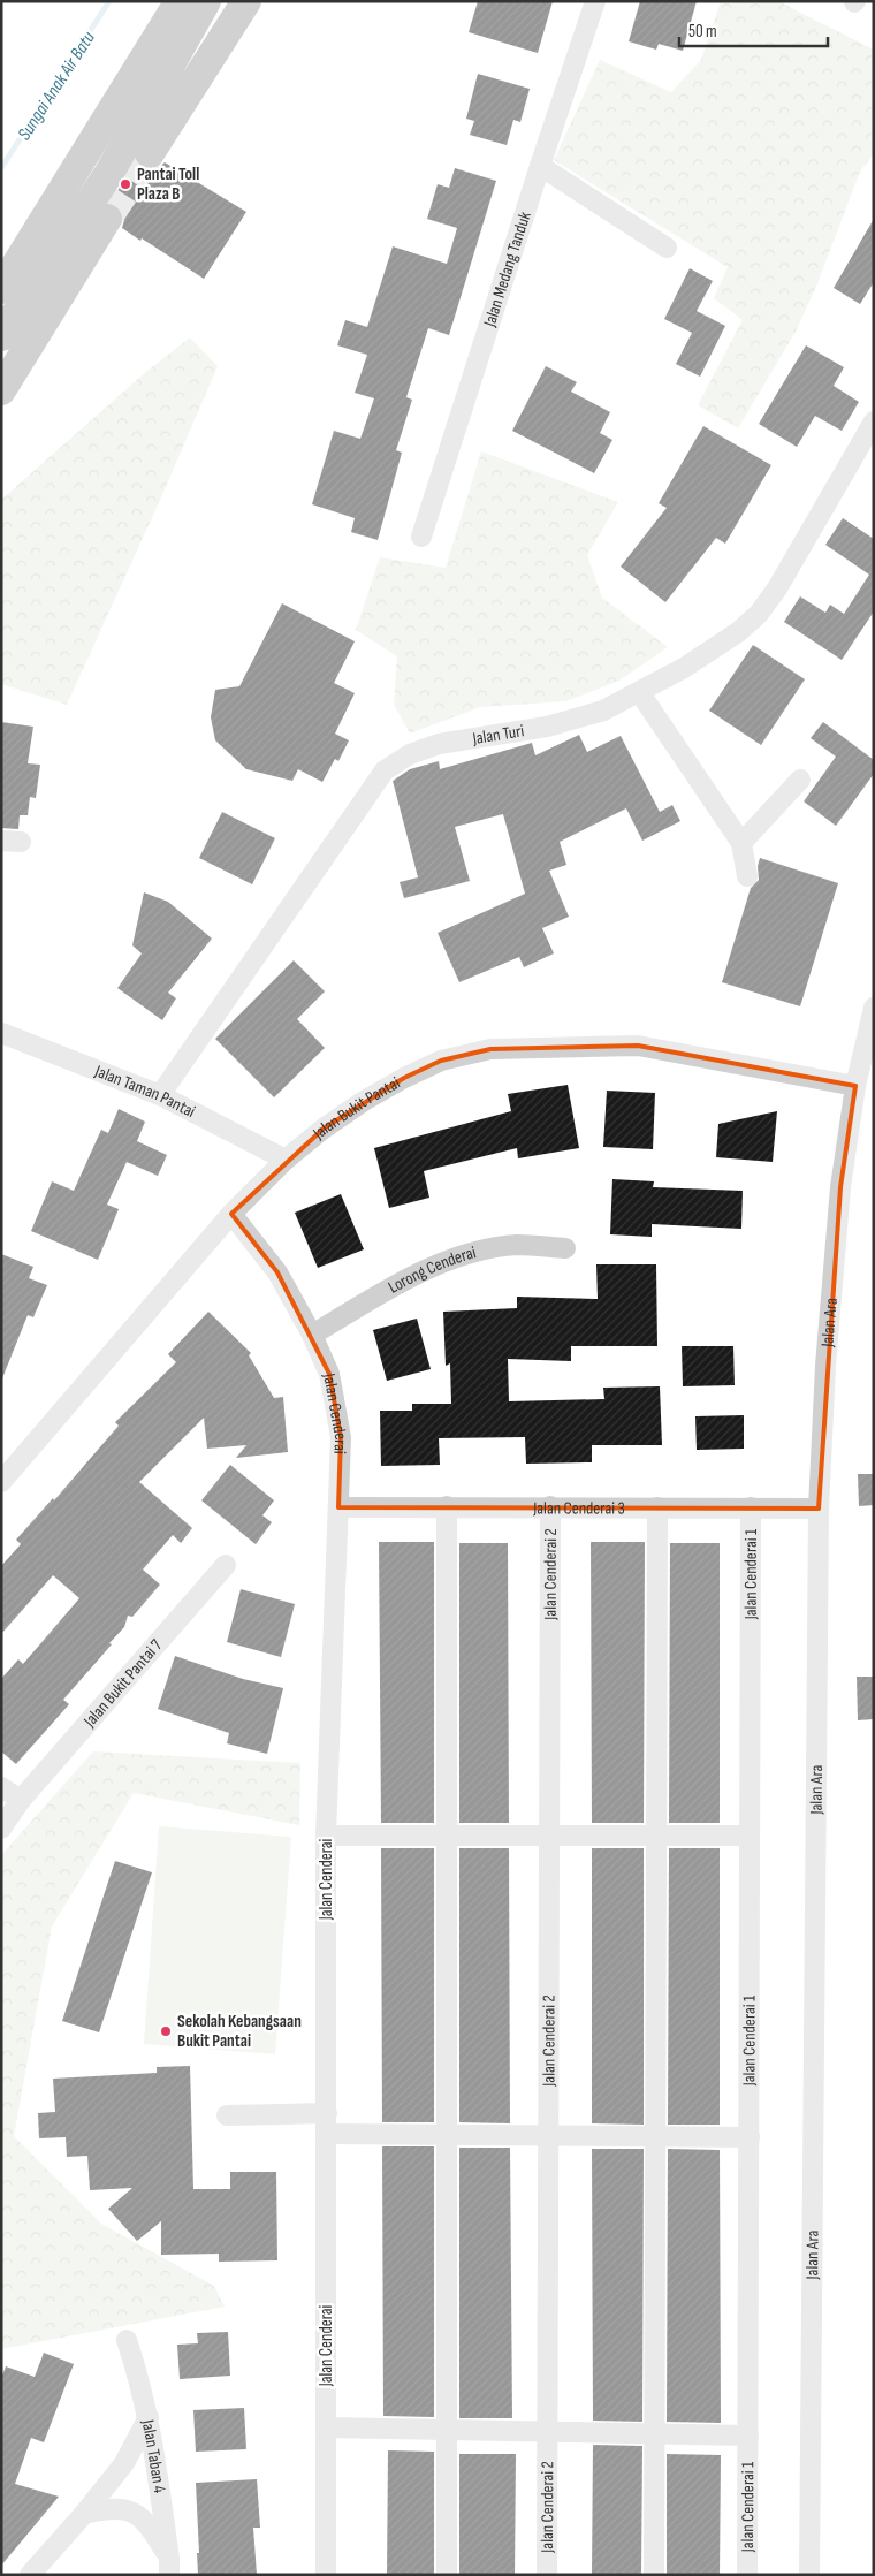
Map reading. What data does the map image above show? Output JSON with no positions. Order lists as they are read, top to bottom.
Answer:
{
  "streets": {
    "street": [
      "Jalan Medang Tanduk",
      "Jalan Turi",
      "Jalan Taman Pantai",
      "Jalan Bukit Pantai",
      "Lorong Cenderai",
      "Jalan Ara",
      "Jalan Cenderai",
      "Jalan Cenderai 3",
      "Jalan Cenderai 2",
      "Jalan Cenderai 1",
      "Jalan Bukit Pantai 7",
      "Jalan Taban 4"
    ]
  },
  "crossings": [
    ["Jalan Turi", "Jalan Taman Pantai"],
    ["Jalan Taman Pantai", "Jalan Bukit Pantai"],
    ["Jalan Bukit Pantai", "Jalan Ara"],
    ["Jalan Bukit Pantai", "Jalan Cenderai"],
    ["Lorong Cenderai", "Jalan Cenderai"],
    ["Jalan Ara", "Jalan Cenderai 3"],
    ["Jalan Cenderai", "Jalan Cenderai 3"],
    ["Jalan Cenderai 3", "Jalan Cenderai 2"],
    ["Jalan Cenderai 3", "Jalan Cenderai 1"]
  ],
  "water": ["Sungai Anak Air Batu"],
  "places": ["Pantai Toll Plaza B", "Sekolah Kebangsaan Bukit Pantai"],
  "scale_bar": "50 m"
}
